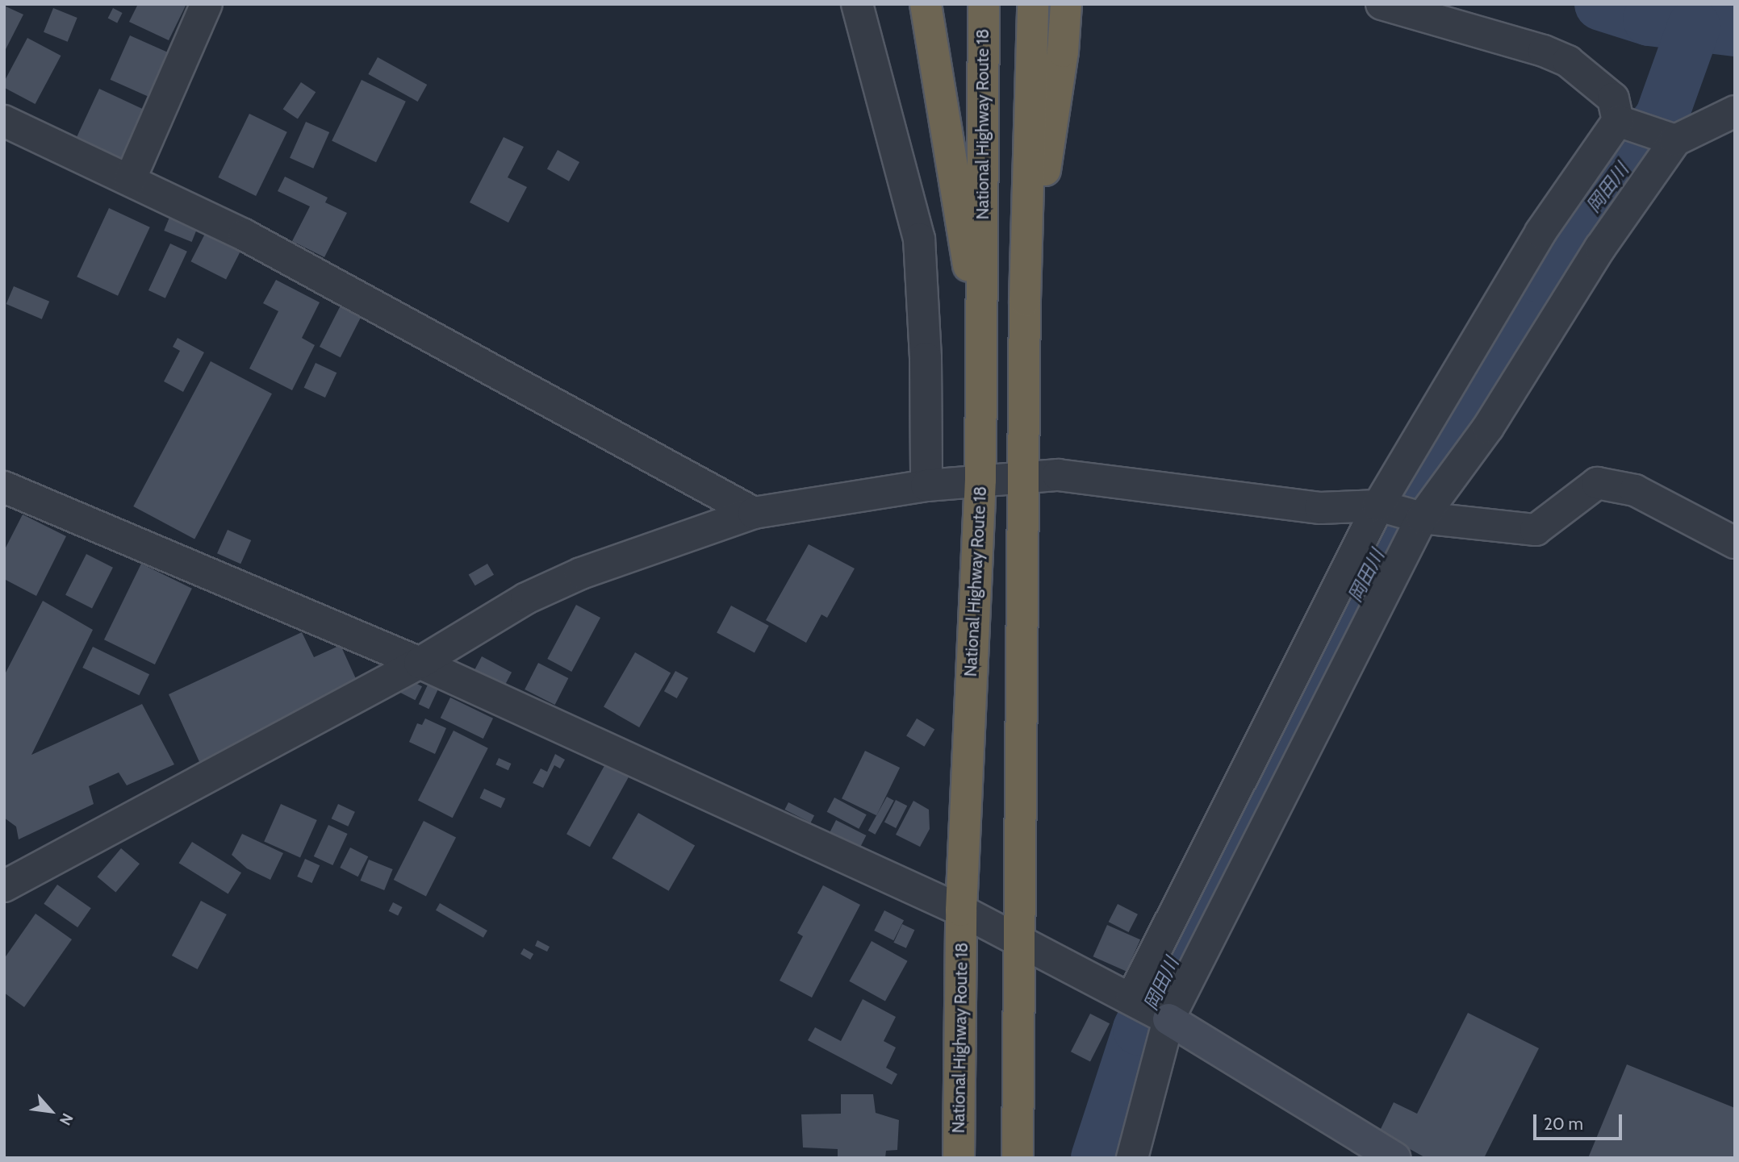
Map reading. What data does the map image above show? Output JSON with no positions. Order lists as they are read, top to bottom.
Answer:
{
  "streets": {
    "highway": ["National Highway Route 18"]
  },
  "water": ["岡田川"],
  "scale_bar": "20 m",
  "north": "bottom right"
}
